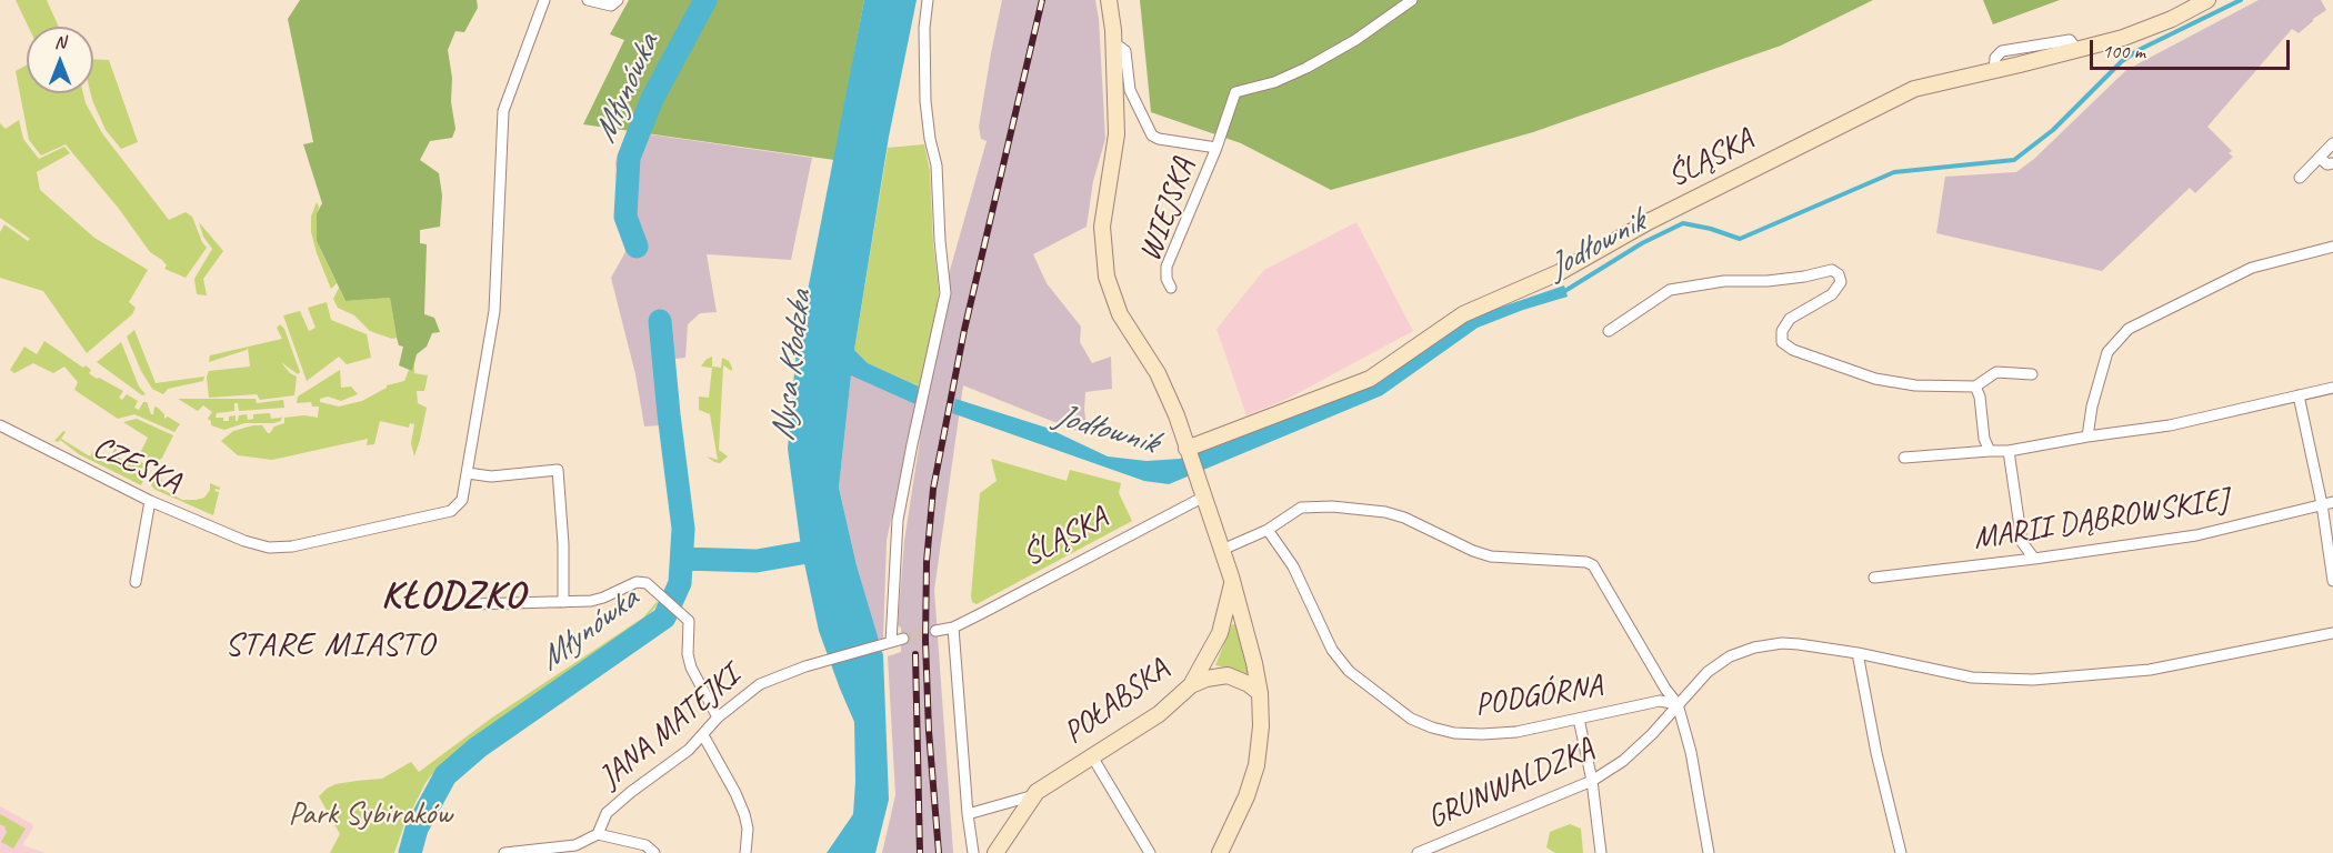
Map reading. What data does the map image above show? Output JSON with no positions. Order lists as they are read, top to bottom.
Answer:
{
  "streets": {
    "main road": ["ŚLĄSKA", "POŁABSKA"],
    "street": [
      "WIEJSKA",
      "CZESKA",
      "MARII DĄBROWSKIEJ",
      "PODGÓRNA",
      "JANA MATEJKI",
      "GRUNWALDZKA"
    ]
  },
  "crossings": [
    ["PODGÓRNA", "GRUNWALDZKA"]
  ],
  "districts": ["KŁODZKO", "STARE MIASTO"],
  "water": ["Młynówka", "Jodłownik", "Nysa Kłodzka"],
  "parks": ["Park Sybiraków"],
  "scale_bar": "100 m",
  "north": "top"
}
